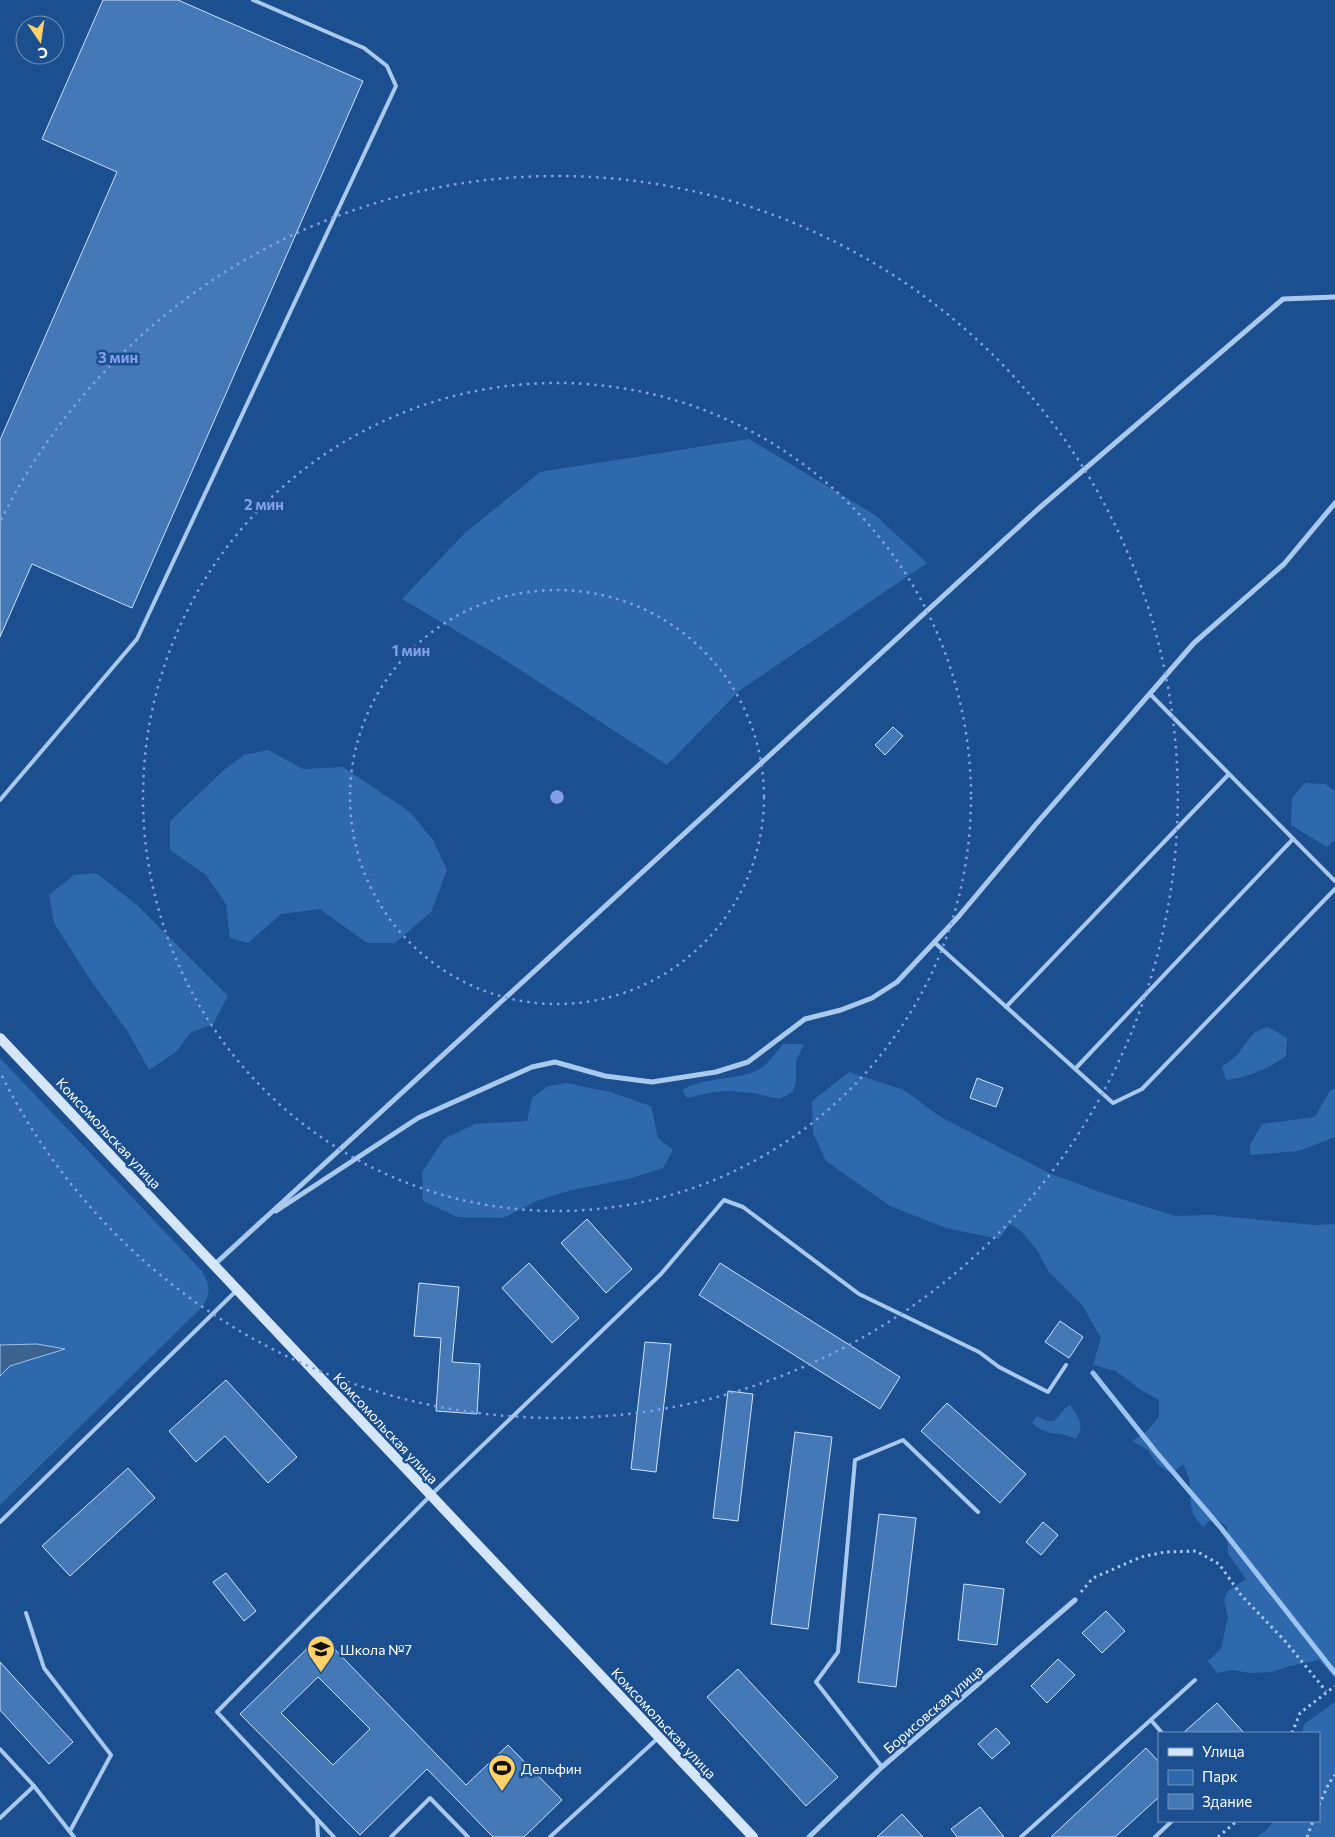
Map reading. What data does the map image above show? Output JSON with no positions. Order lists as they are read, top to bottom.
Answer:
{
  "streets": {
    "main road": ["Комсомольская улица"],
    "street": ["Борисовская улица"]
  },
  "places": {
    "school or university": ["Школа №7"],
    "sports": ["Дельфин"]
  },
  "legend": ["Улица", "Парк", "Здание"],
  "north": "bottom",
  "rings": ["3 мин", "2 мин", "1 мин"]
}
